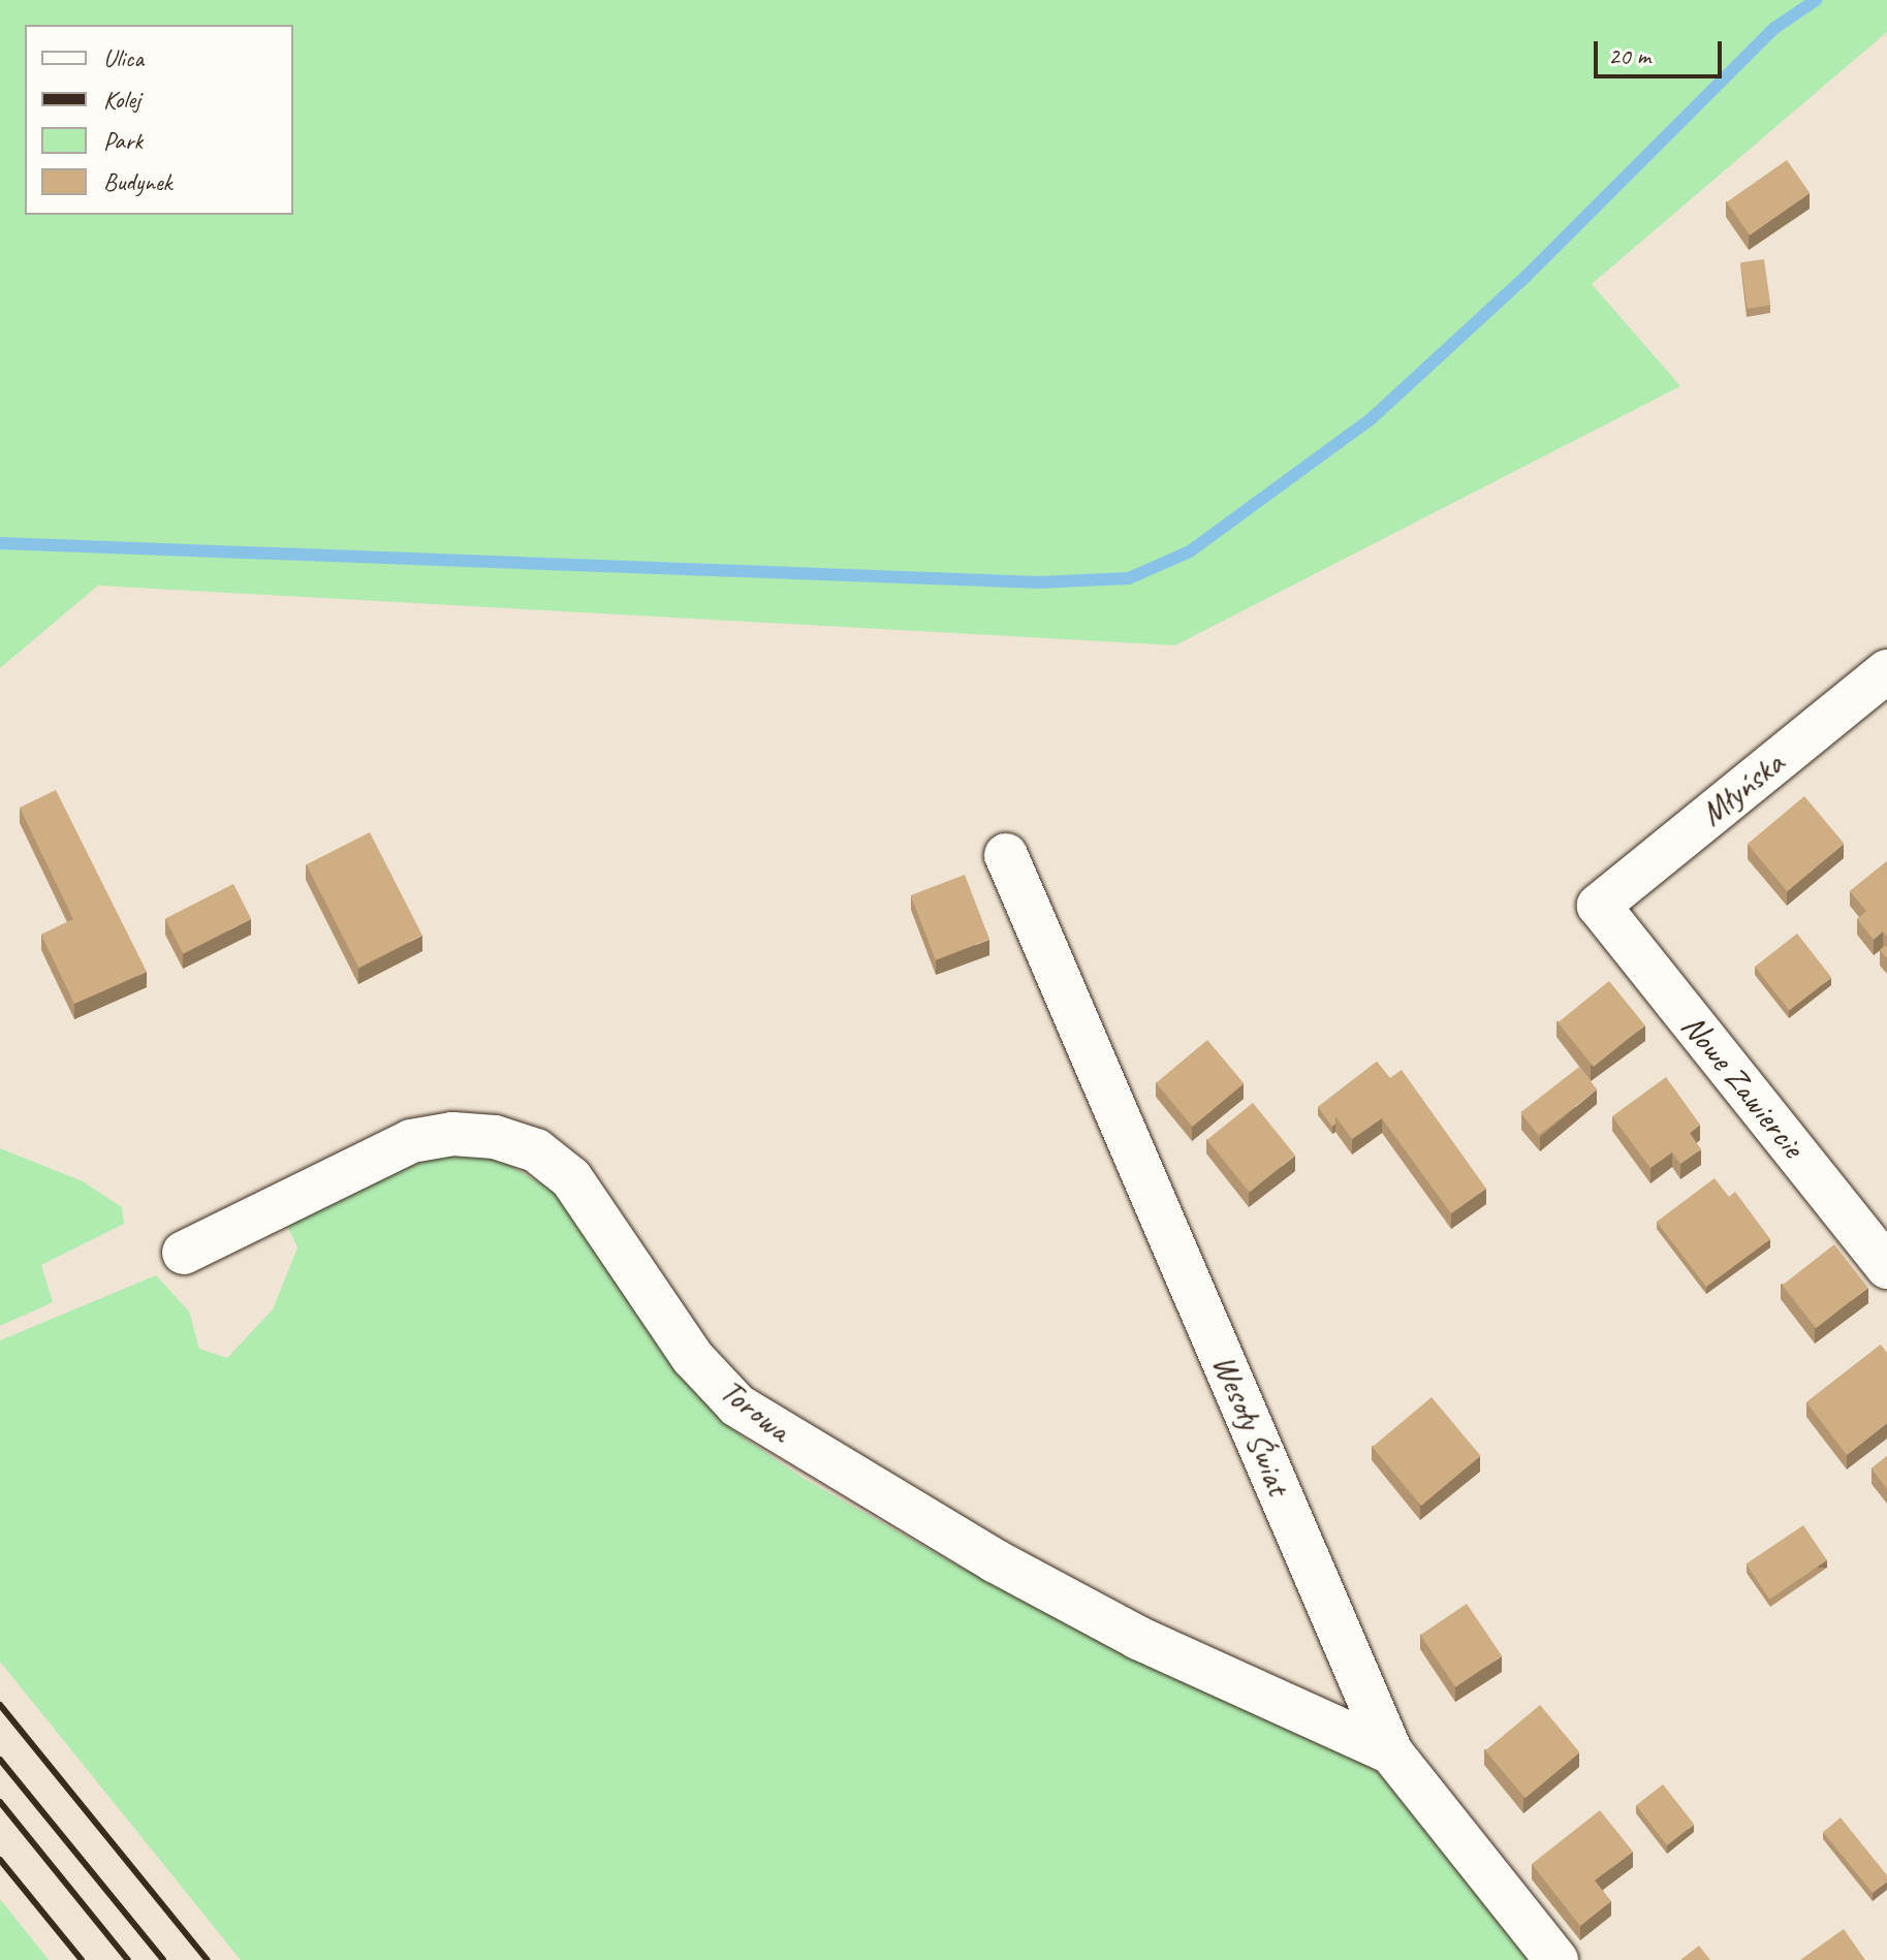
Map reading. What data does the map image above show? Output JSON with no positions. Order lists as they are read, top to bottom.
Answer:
{
  "streets": {
    "street": [
      "Młyńska",
      "Nowe Zawiercie",
      "Torowa",
      "Wesoły Świat"
    ]
  },
  "crossings": [
    ["Młyńska", "Nowe Zawiercie"],
    ["Torowa", "Wesoły Świat"]
  ],
  "legend": [
    "Ulica",
    "Kolej",
    "Park",
    "Budynek"
  ],
  "scale_bar": "20 m"
}
